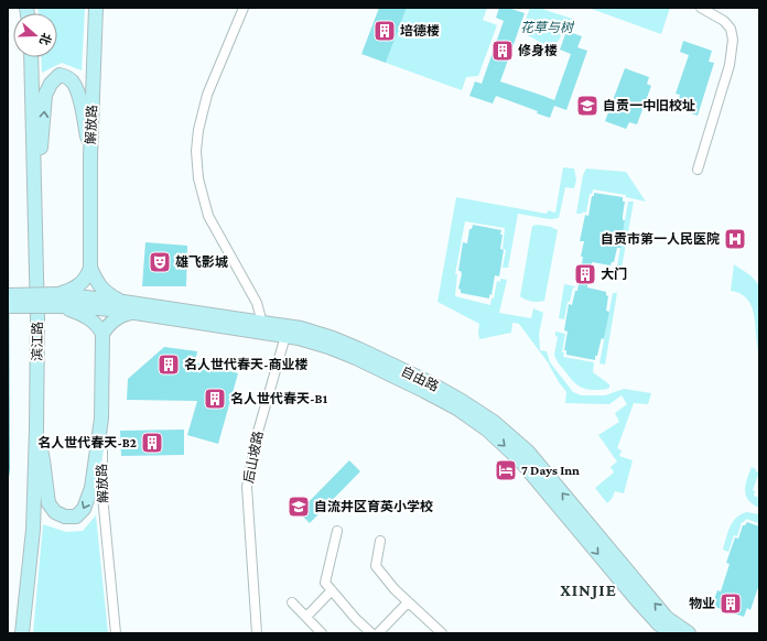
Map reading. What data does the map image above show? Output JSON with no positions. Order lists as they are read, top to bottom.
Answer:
{
  "streets": {
    "main road": ["解放路", "滨江路", "自由路"],
    "street": ["后山坡路"]
  },
  "crossings": [
    ["自由路", "后山坡路"]
  ],
  "districts": ["XINJIE"],
  "parks": ["花草与树"],
  "places": {
    "building": [
      "培德楼",
      "修身楼",
      "大门",
      "名人世代春天-商业楼",
      "名人世代春天-B1",
      "名人世代春天-B2",
      "物业"
    ],
    "school or university": ["自贡一中旧校址", "自流井区育英小学校"],
    "hospital": ["自贡市第一人民医院"],
    "theatre": ["雄飞影城"],
    "hotel": ["7 Days Inn"]
  },
  "north": "right"
}
